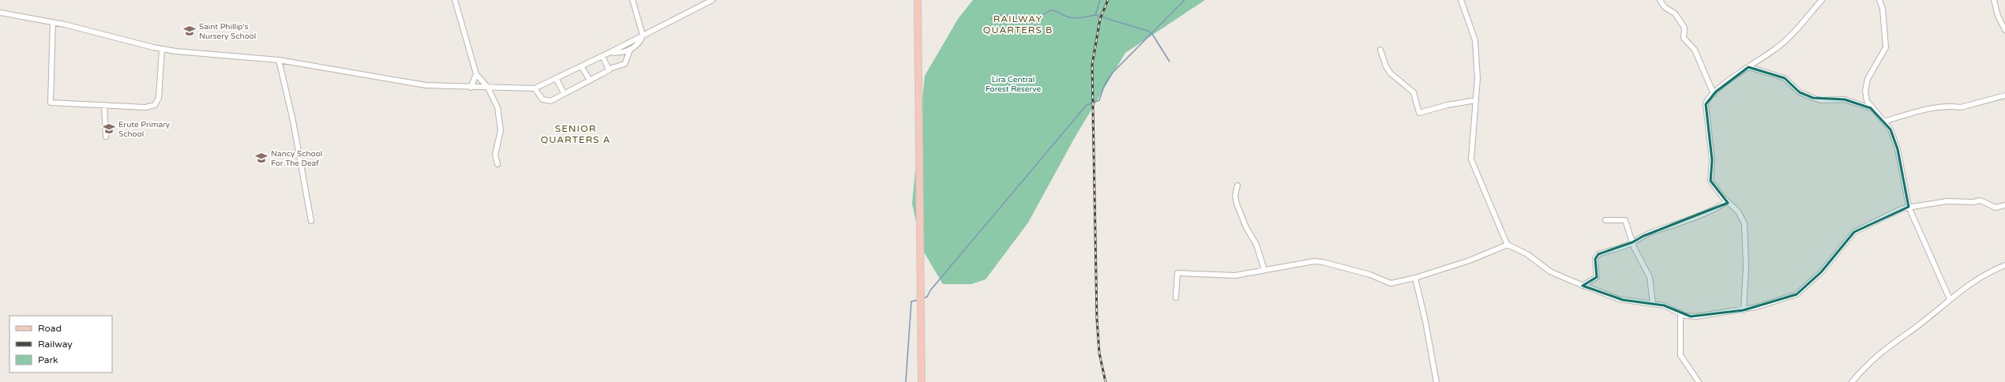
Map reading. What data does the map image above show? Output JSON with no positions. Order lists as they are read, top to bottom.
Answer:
{
  "districts": ["RAILWAY QUARTERS B", "SENIOR QUARTERS A"],
  "parks": ["Lira Central Forest Reserve"],
  "places": {
    "school or university": ["Saint Phillip's Nursery School", "Erute Primary School", "Nancy School For The Deaf"]
  },
  "legend": ["Road", "Railway", "Park"]
}
